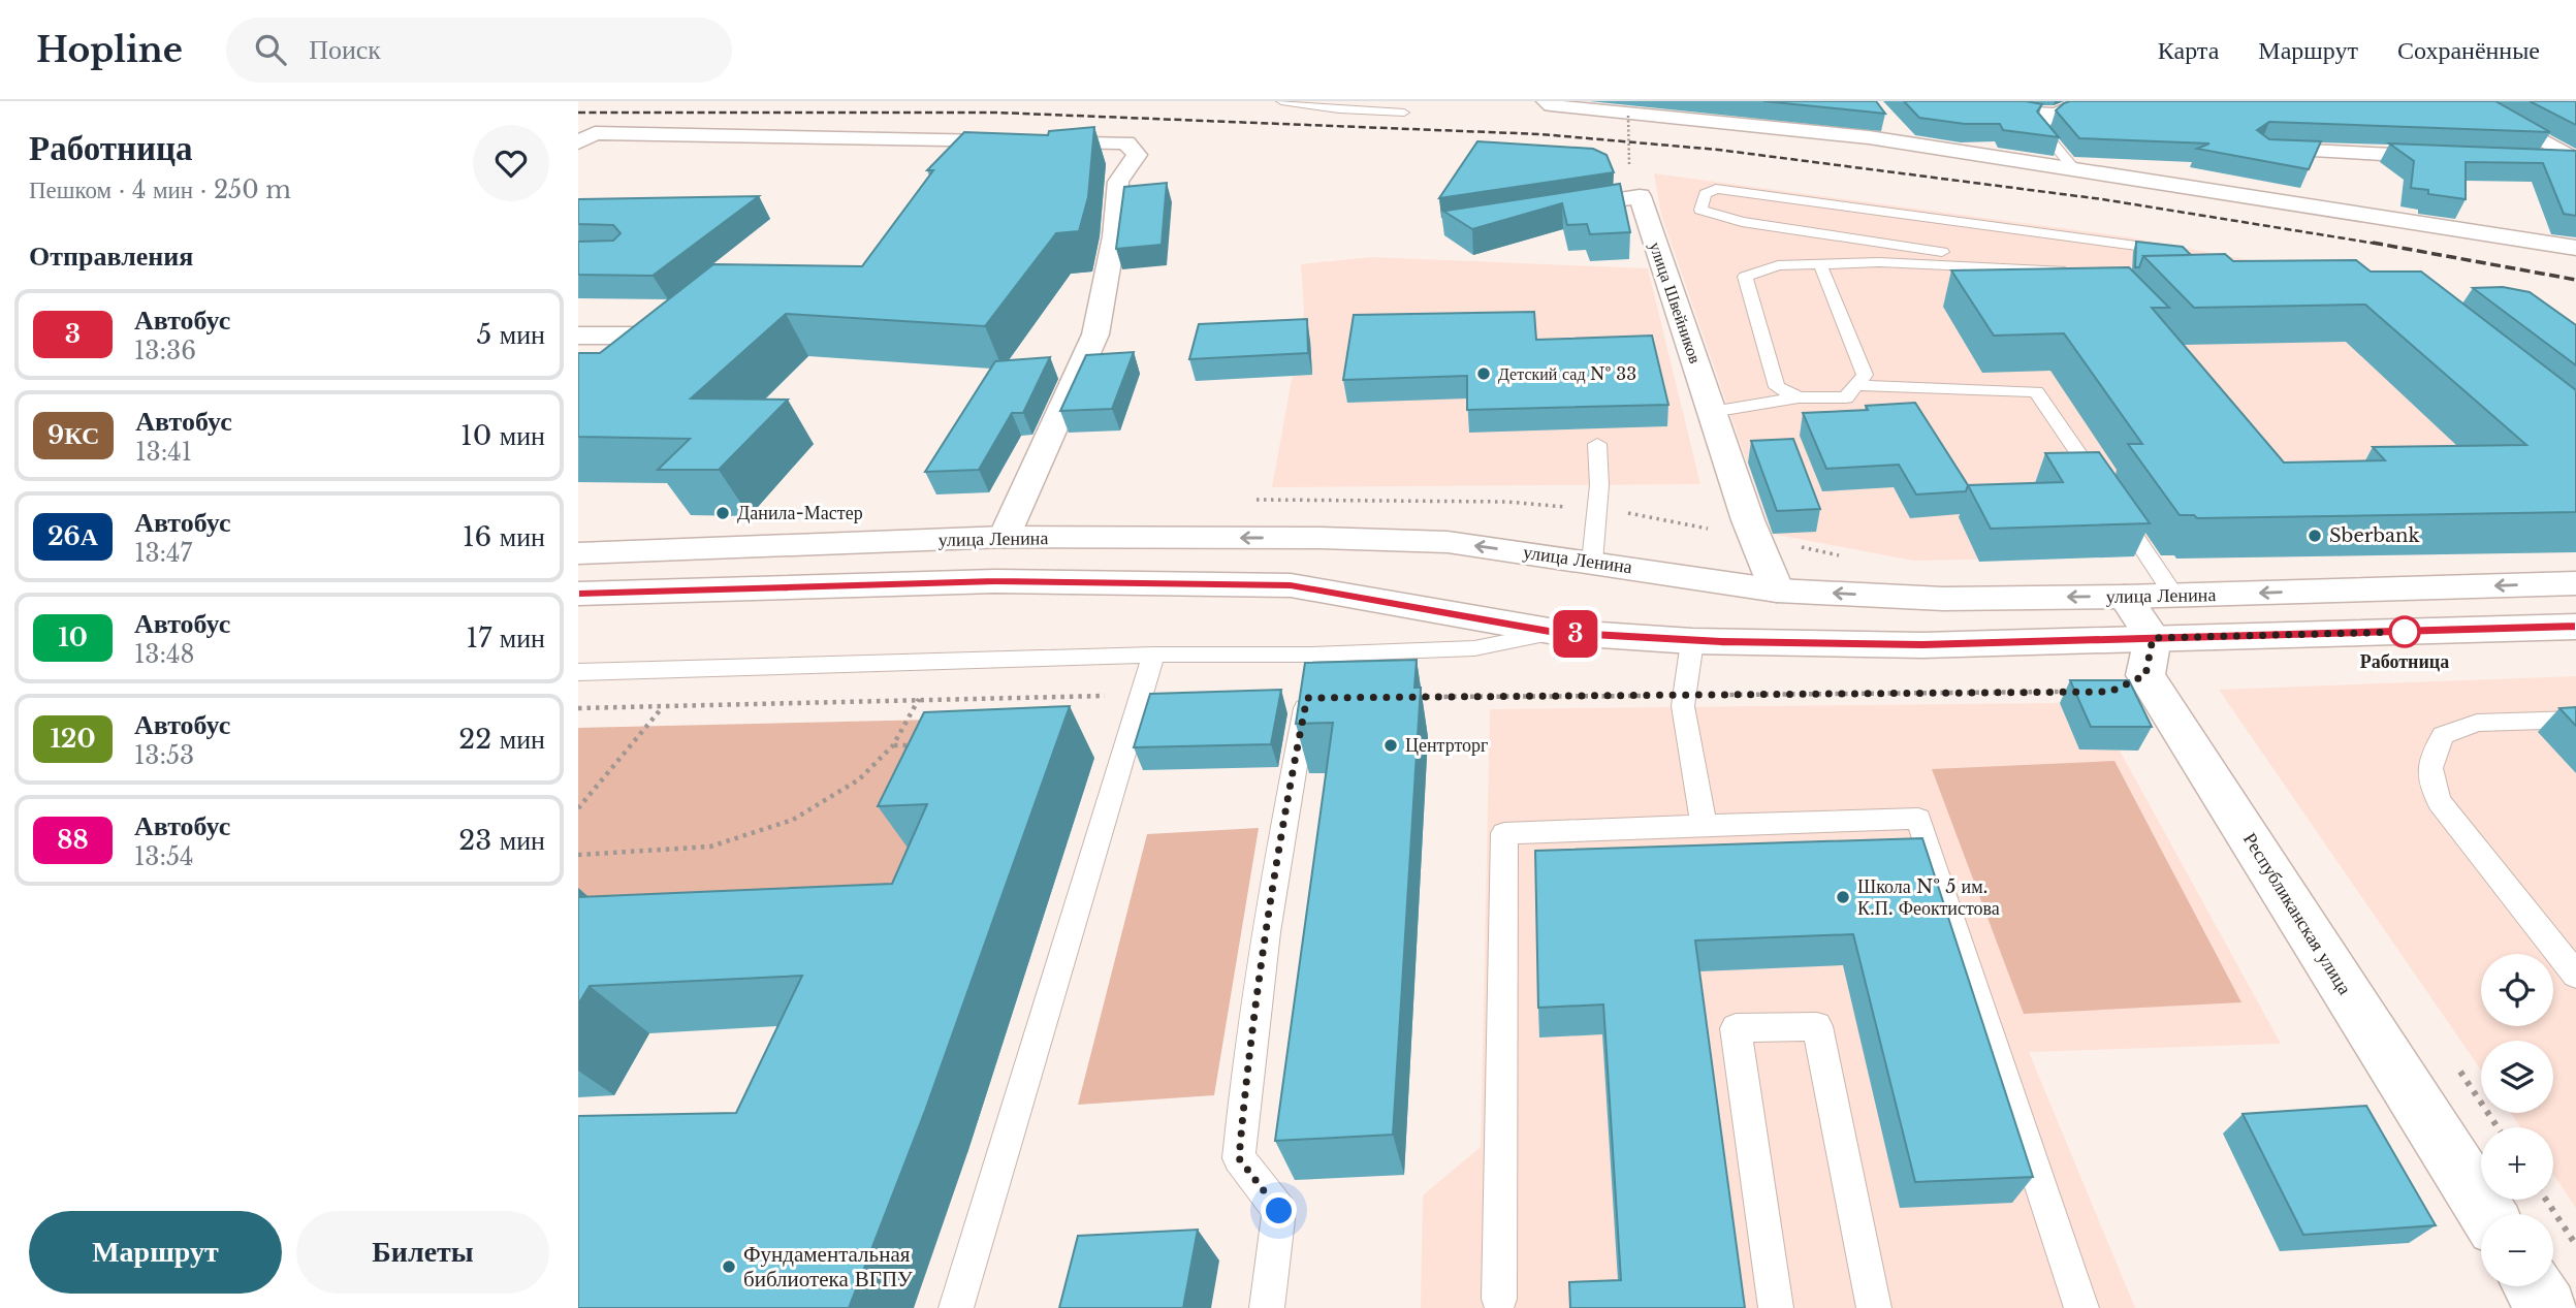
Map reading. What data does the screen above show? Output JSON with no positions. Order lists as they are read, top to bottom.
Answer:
{
  "streets": {
    "street": ["улица Швейников", "улица Ленина", "Республиканская улица"]
  },
  "crossings": [
    ["улица Швейников", "улица Ленина"],
    ["улица Ленина", "Республиканская улица"]
  ],
  "places": [
    "Детский сад № 33",
    "Данила-Мастер",
    "Sberbank",
    "Работница",
    "Центрторг",
    "Школа № 5 им. К.П. Феоктистова",
    "Фундаментальная библиотека ВГПУ"
  ],
  "lines": ["bus line 3"],
  "page": {
    "header": "Hopline",
    "search": "Поиск",
    "nav": ["Карта", "Маршрут", "Сохранённые"],
    "heading": [
      ["Работница", "Пешком · 4 мин · 250 m"],
      "Отправления"
    ],
    "on_map": "3",
    "list": [
      {
        "mark": "3",
        "name": "Автобус",
        "note": "13:36",
        "value": "5 мин"
      },
      {
        "mark": "9КС",
        "name": "Автобус",
        "note": "13:41",
        "value": "10 мин"
      },
      {
        "mark": "26А",
        "name": "Автобус",
        "note": "13:47",
        "value": "16 мин"
      },
      {
        "mark": "10",
        "name": "Автобус",
        "note": "13:48",
        "value": "17 мин"
      },
      {
        "mark": "120",
        "name": "Автобус",
        "note": "13:53",
        "value": "22 мин"
      },
      {
        "mark": "88",
        "name": "Автобус",
        "note": "13:54",
        "value": "23 мин"
      }
    ],
    "map_buttons": ["+", "−"],
    "buttons": ["Маршрут", "Билеты"]
  }
}
